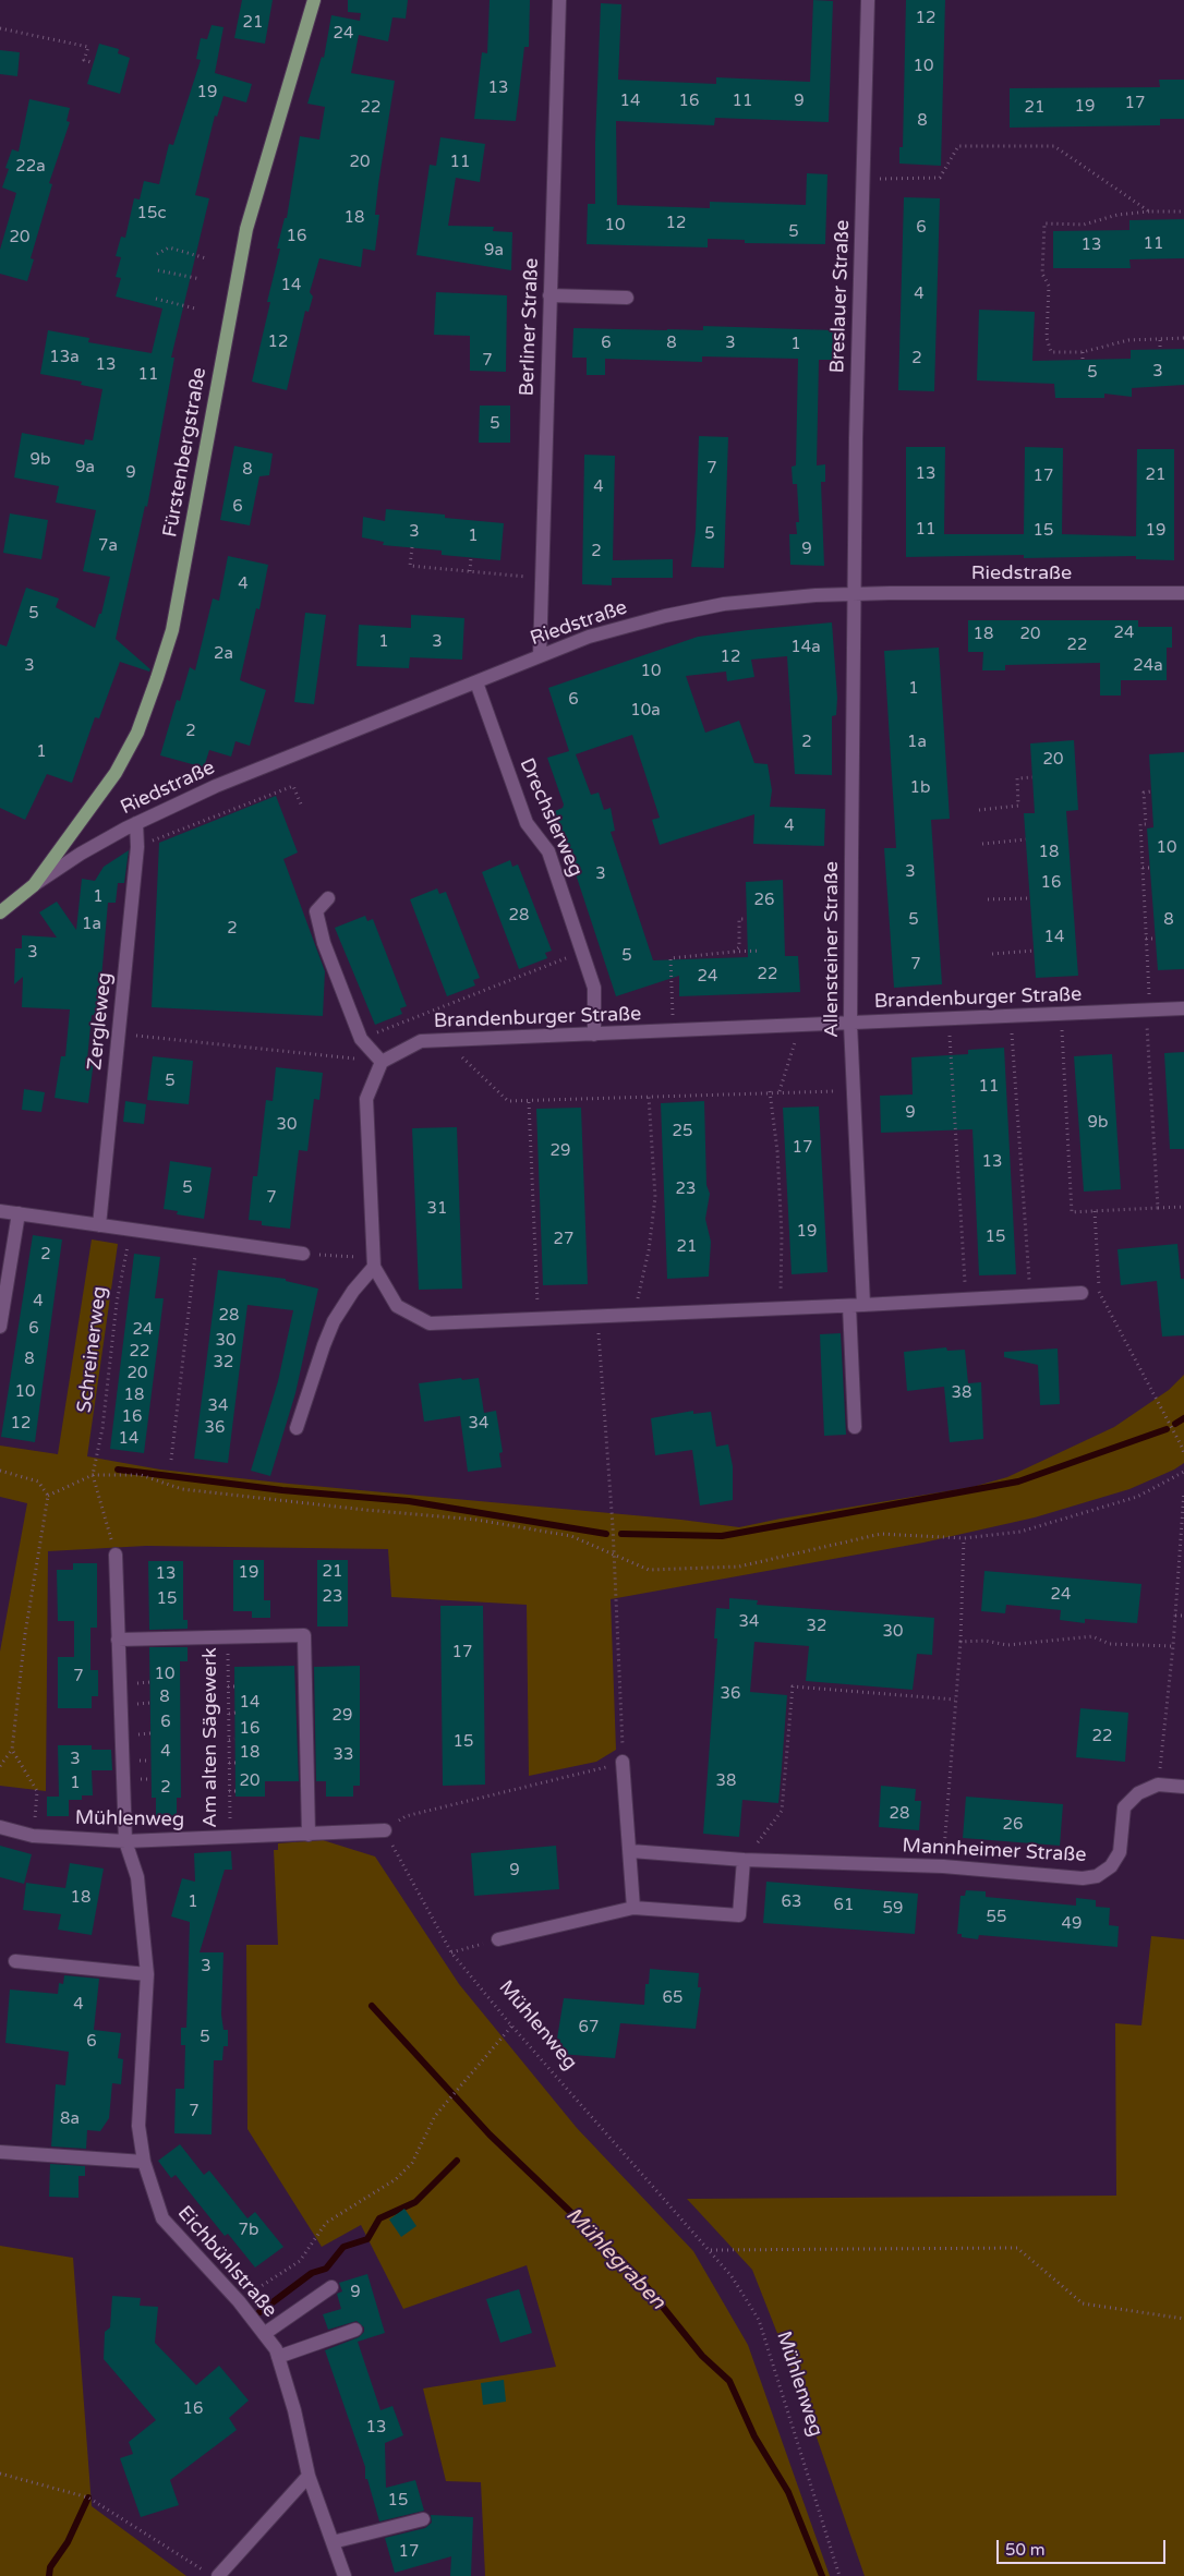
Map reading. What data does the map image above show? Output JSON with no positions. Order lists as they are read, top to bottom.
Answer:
{
  "streets": {
    "main road": ["Fürstenbergstraße"],
    "street": [
      "Breslauer Straße",
      "Berliner Straße",
      "Riedstraße",
      "Drechslerweg",
      "Allensteiner Straße",
      "Brandenburger Straße",
      "Zergleweg",
      "Am alten Sägewerk",
      "Mühlenweg",
      "Mannheimer Straße",
      "Eichbühlstraße"
    ],
    "path": ["Schreinerweg"]
  },
  "crossings": [
    ["Breslauer Straße", "Riedstraße"],
    ["Breslauer Straße", "Allensteiner Straße"],
    ["Berliner Straße", "Riedstraße"],
    ["Fürstenbergstraße", "Riedstraße"],
    ["Riedstraße", "Drechslerweg"],
    ["Riedstraße", "Allensteiner Straße"],
    ["Riedstraße", "Zergleweg"],
    ["Drechslerweg", "Brandenburger Straße"],
    ["Allensteiner Straße", "Brandenburger Straße"],
    ["Am alten Sägewerk", "Mühlenweg"],
    ["Mühlenweg", "Eichbühlstraße"]
  ],
  "water": ["Mühlegraben"],
  "house_numbers": [
    "12",
    "21",
    "24",
    "10",
    "13",
    "19",
    "14",
    "16",
    "11",
    "9",
    "17",
    "19",
    "22",
    "21",
    "8",
    "20",
    "11",
    "22a",
    "15c",
    "18",
    "12",
    "10",
    "6",
    "5",
    "16",
    "20",
    "11",
    "13",
    "9a",
    "14",
    "4",
    "12",
    "6",
    "8",
    "3",
    "1",
    "13a",
    "2",
    "7",
    "13",
    "3",
    "5",
    "11",
    "5",
    "9b",
    "9a",
    "7",
    "8",
    "9",
    "13",
    "21",
    "17",
    "4",
    "6",
    "11",
    "15",
    "19",
    "3",
    "5",
    "1",
    "7a",
    "9",
    "2",
    "4",
    "5",
    "24",
    "18",
    "20",
    "1",
    "3",
    "22",
    "14a",
    "2a",
    "12",
    "3",
    "24a",
    "10",
    "1",
    "6",
    "10a",
    "2",
    "2",
    "1a",
    "1",
    "20",
    "1b",
    "4",
    "10",
    "18",
    "3",
    "3",
    "16",
    "1",
    "26",
    "28",
    "5",
    "8",
    "1a",
    "2",
    "14",
    "3",
    "5",
    "7",
    "22",
    "24",
    "5",
    "11",
    "9",
    "9b",
    "30",
    "25",
    "17",
    "29",
    "13",
    "5",
    "23",
    "7",
    "31",
    "19",
    "15",
    "27",
    "21",
    "2",
    "4",
    "28",
    "6",
    "24",
    "30",
    "22",
    "8",
    "32",
    "20",
    "10",
    "38",
    "18",
    "34",
    "16",
    "12",
    "34",
    "36",
    "14",
    "21",
    "19",
    "13",
    "24",
    "23",
    "15",
    "34",
    "32",
    "30",
    "17",
    "10",
    "7",
    "36",
    "8",
    "14",
    "29",
    "6",
    "16",
    "22",
    "15",
    "4",
    "18",
    "33",
    "3",
    "20",
    "38",
    "1",
    "2",
    "28",
    "26",
    "9",
    "18",
    "1",
    "63",
    "61",
    "59",
    "55",
    "49",
    "3",
    "65",
    "4",
    "67",
    "5",
    "6",
    "7",
    "8a",
    "7b",
    "9",
    "16",
    "13",
    "15",
    "17"
  ],
  "scale_bar": "50 m"
}
